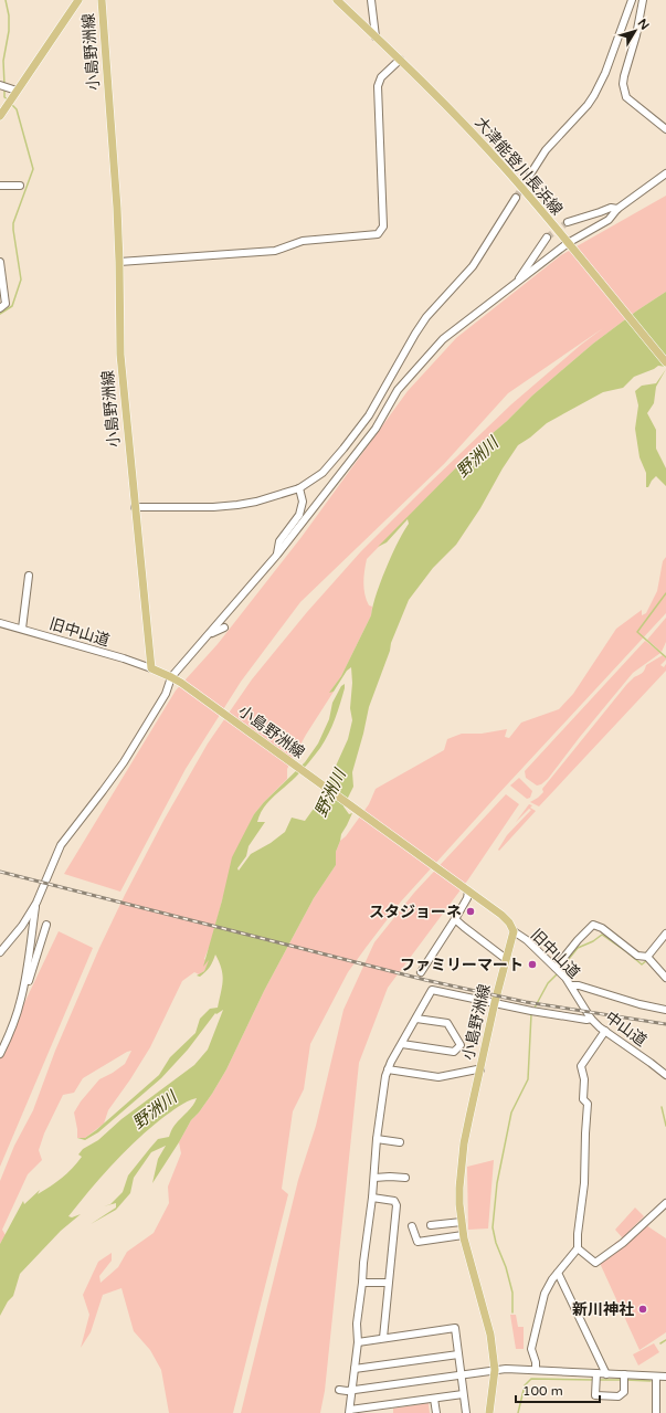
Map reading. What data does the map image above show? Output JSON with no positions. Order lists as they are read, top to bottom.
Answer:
{
  "streets": {
    "main road": ["小島野洲線", "大津能登川長浜線"],
    "street": ["旧中山道", "中山道"]
  },
  "crossings": [
    ["小島野洲線", "旧中山道"],
    ["旧中山道", "中山道"]
  ],
  "water": ["野洲川"],
  "places": ["スタジョーネ", "ファミリーマート", "新川神社"],
  "scale_bar": "100 m",
  "north": "top right"
}
